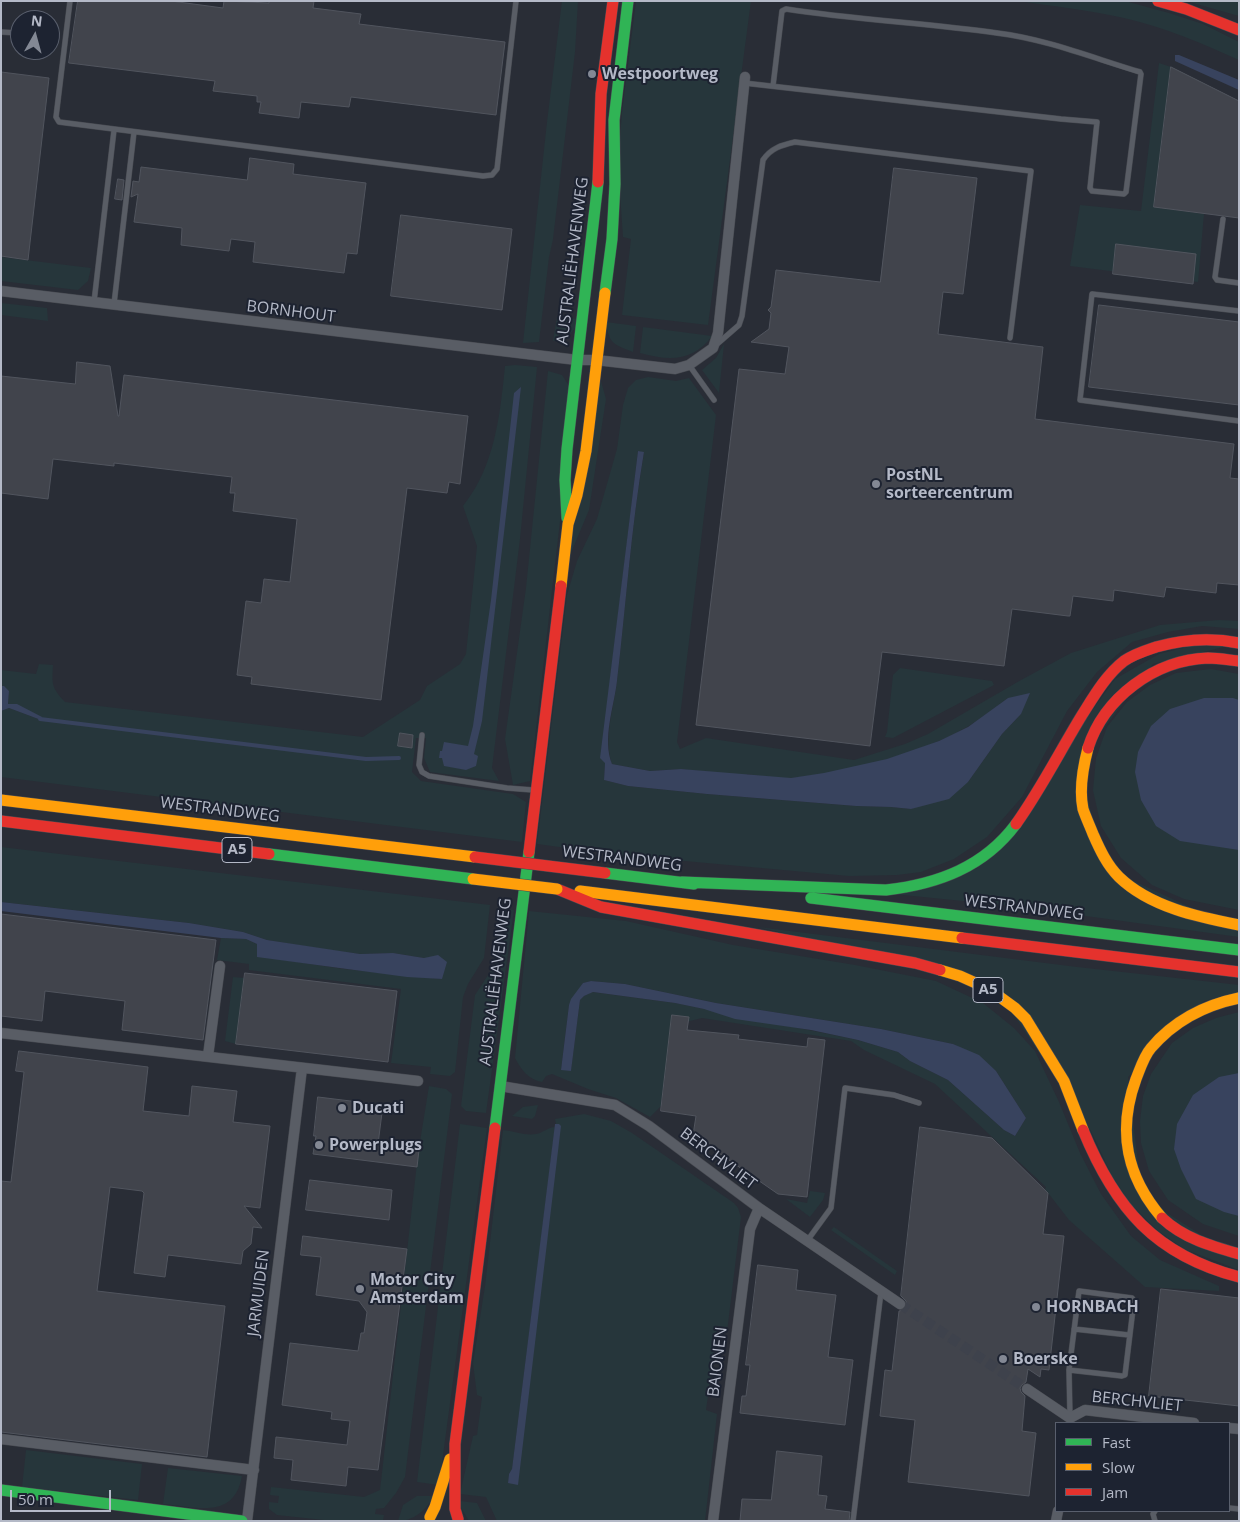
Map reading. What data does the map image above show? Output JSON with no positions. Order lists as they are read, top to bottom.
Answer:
{
  "streets": {
    "main road": ["AUSTRALIËHAVENWEG", "WESTRANDWEG", "A5"],
    "street": [
      "BORNHOUT",
      "BERCHVLIET",
      "JARMUIDEN",
      "BAIONEN"
    ]
  },
  "crossings": [
    ["AUSTRALIËHAVENWEG", "BORNHOUT"],
    ["AUSTRALIËHAVENWEG", "BERCHVLIET"],
    ["WESTRANDWEG", "A5"],
    ["BERCHVLIET", "BAIONEN"]
  ],
  "places": [
    "Westpoortweg",
    "PostNL sorteercentrum",
    "Ducati",
    "Powerplugs",
    "Motor City Amsterdam",
    "HORNBACH",
    "Boerske"
  ],
  "legend": ["Fast", "Slow", "Jam"],
  "scale_bar": "50 m",
  "north": "top"
}
